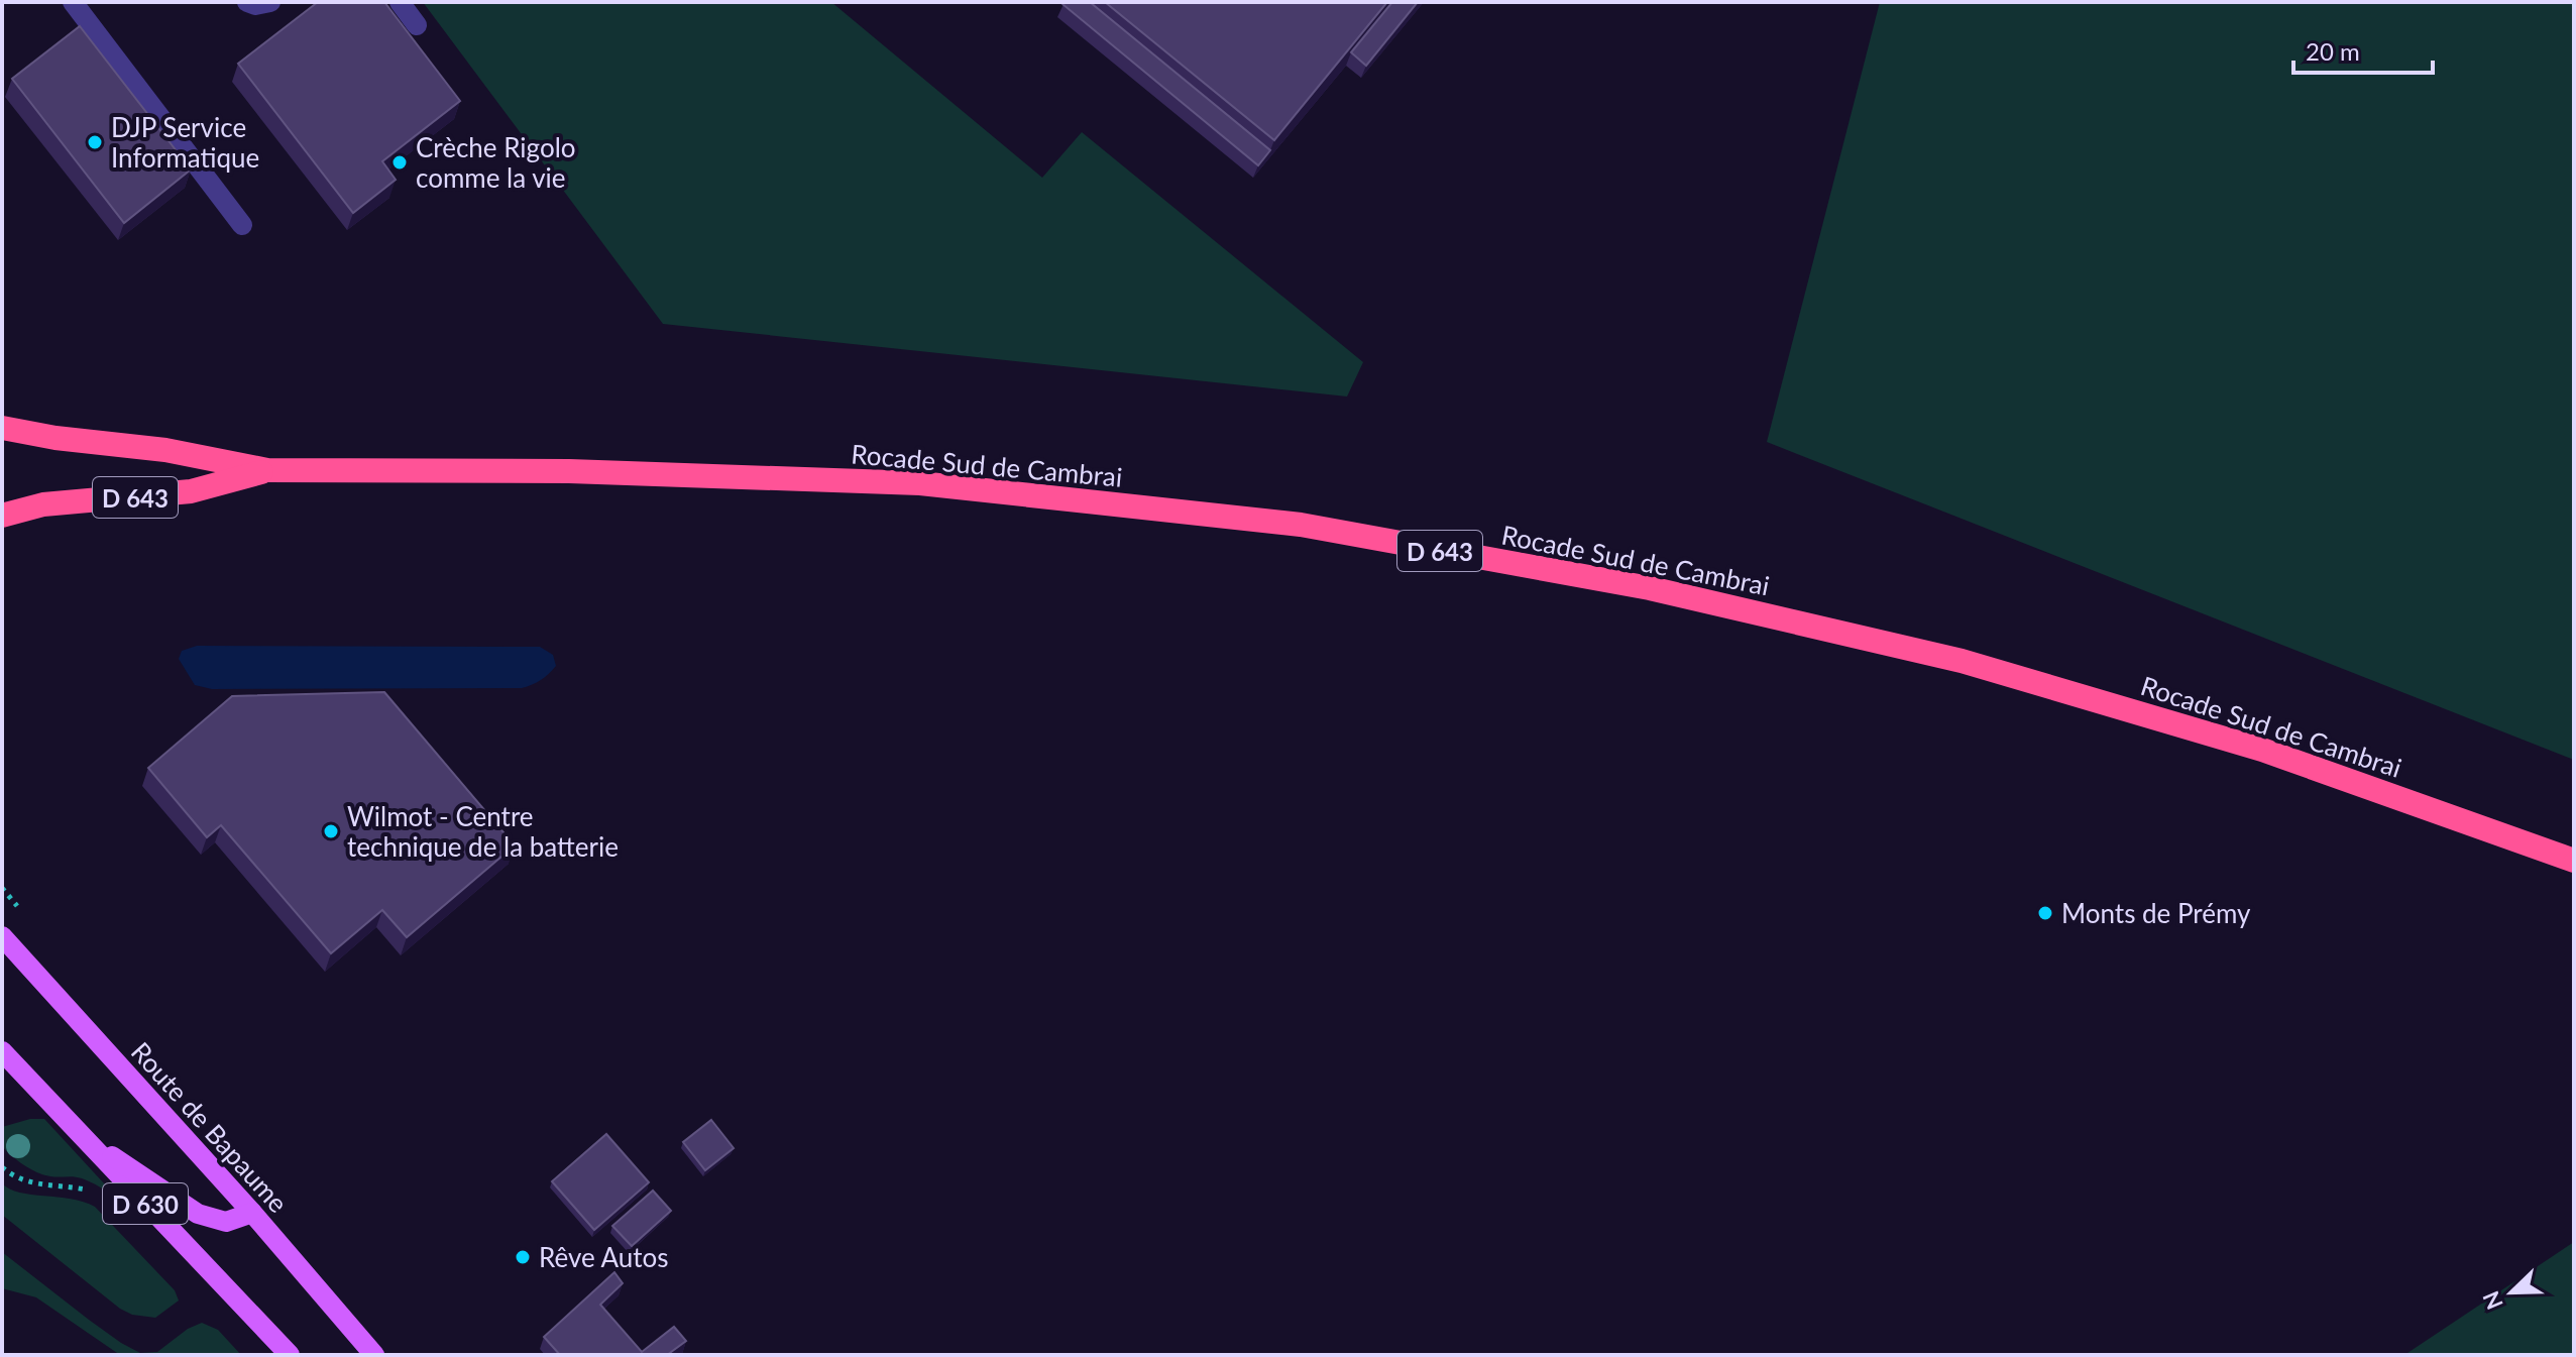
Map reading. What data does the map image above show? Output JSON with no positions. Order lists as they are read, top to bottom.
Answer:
{
  "streets": {
    "highway": ["Rocade Sud de Cambrai", "D 643"],
    "main road": ["Route de Bapaume", "D 630"]
  },
  "places": [
    "DJP Service Informatique",
    "Crèche Rigolo comme la vie",
    "Wilmot - Centre technique de la batterie",
    "Monts de Prémy",
    "Rêve Autos"
  ],
  "scale_bar": "20 m",
  "north": "bottom left"
}
